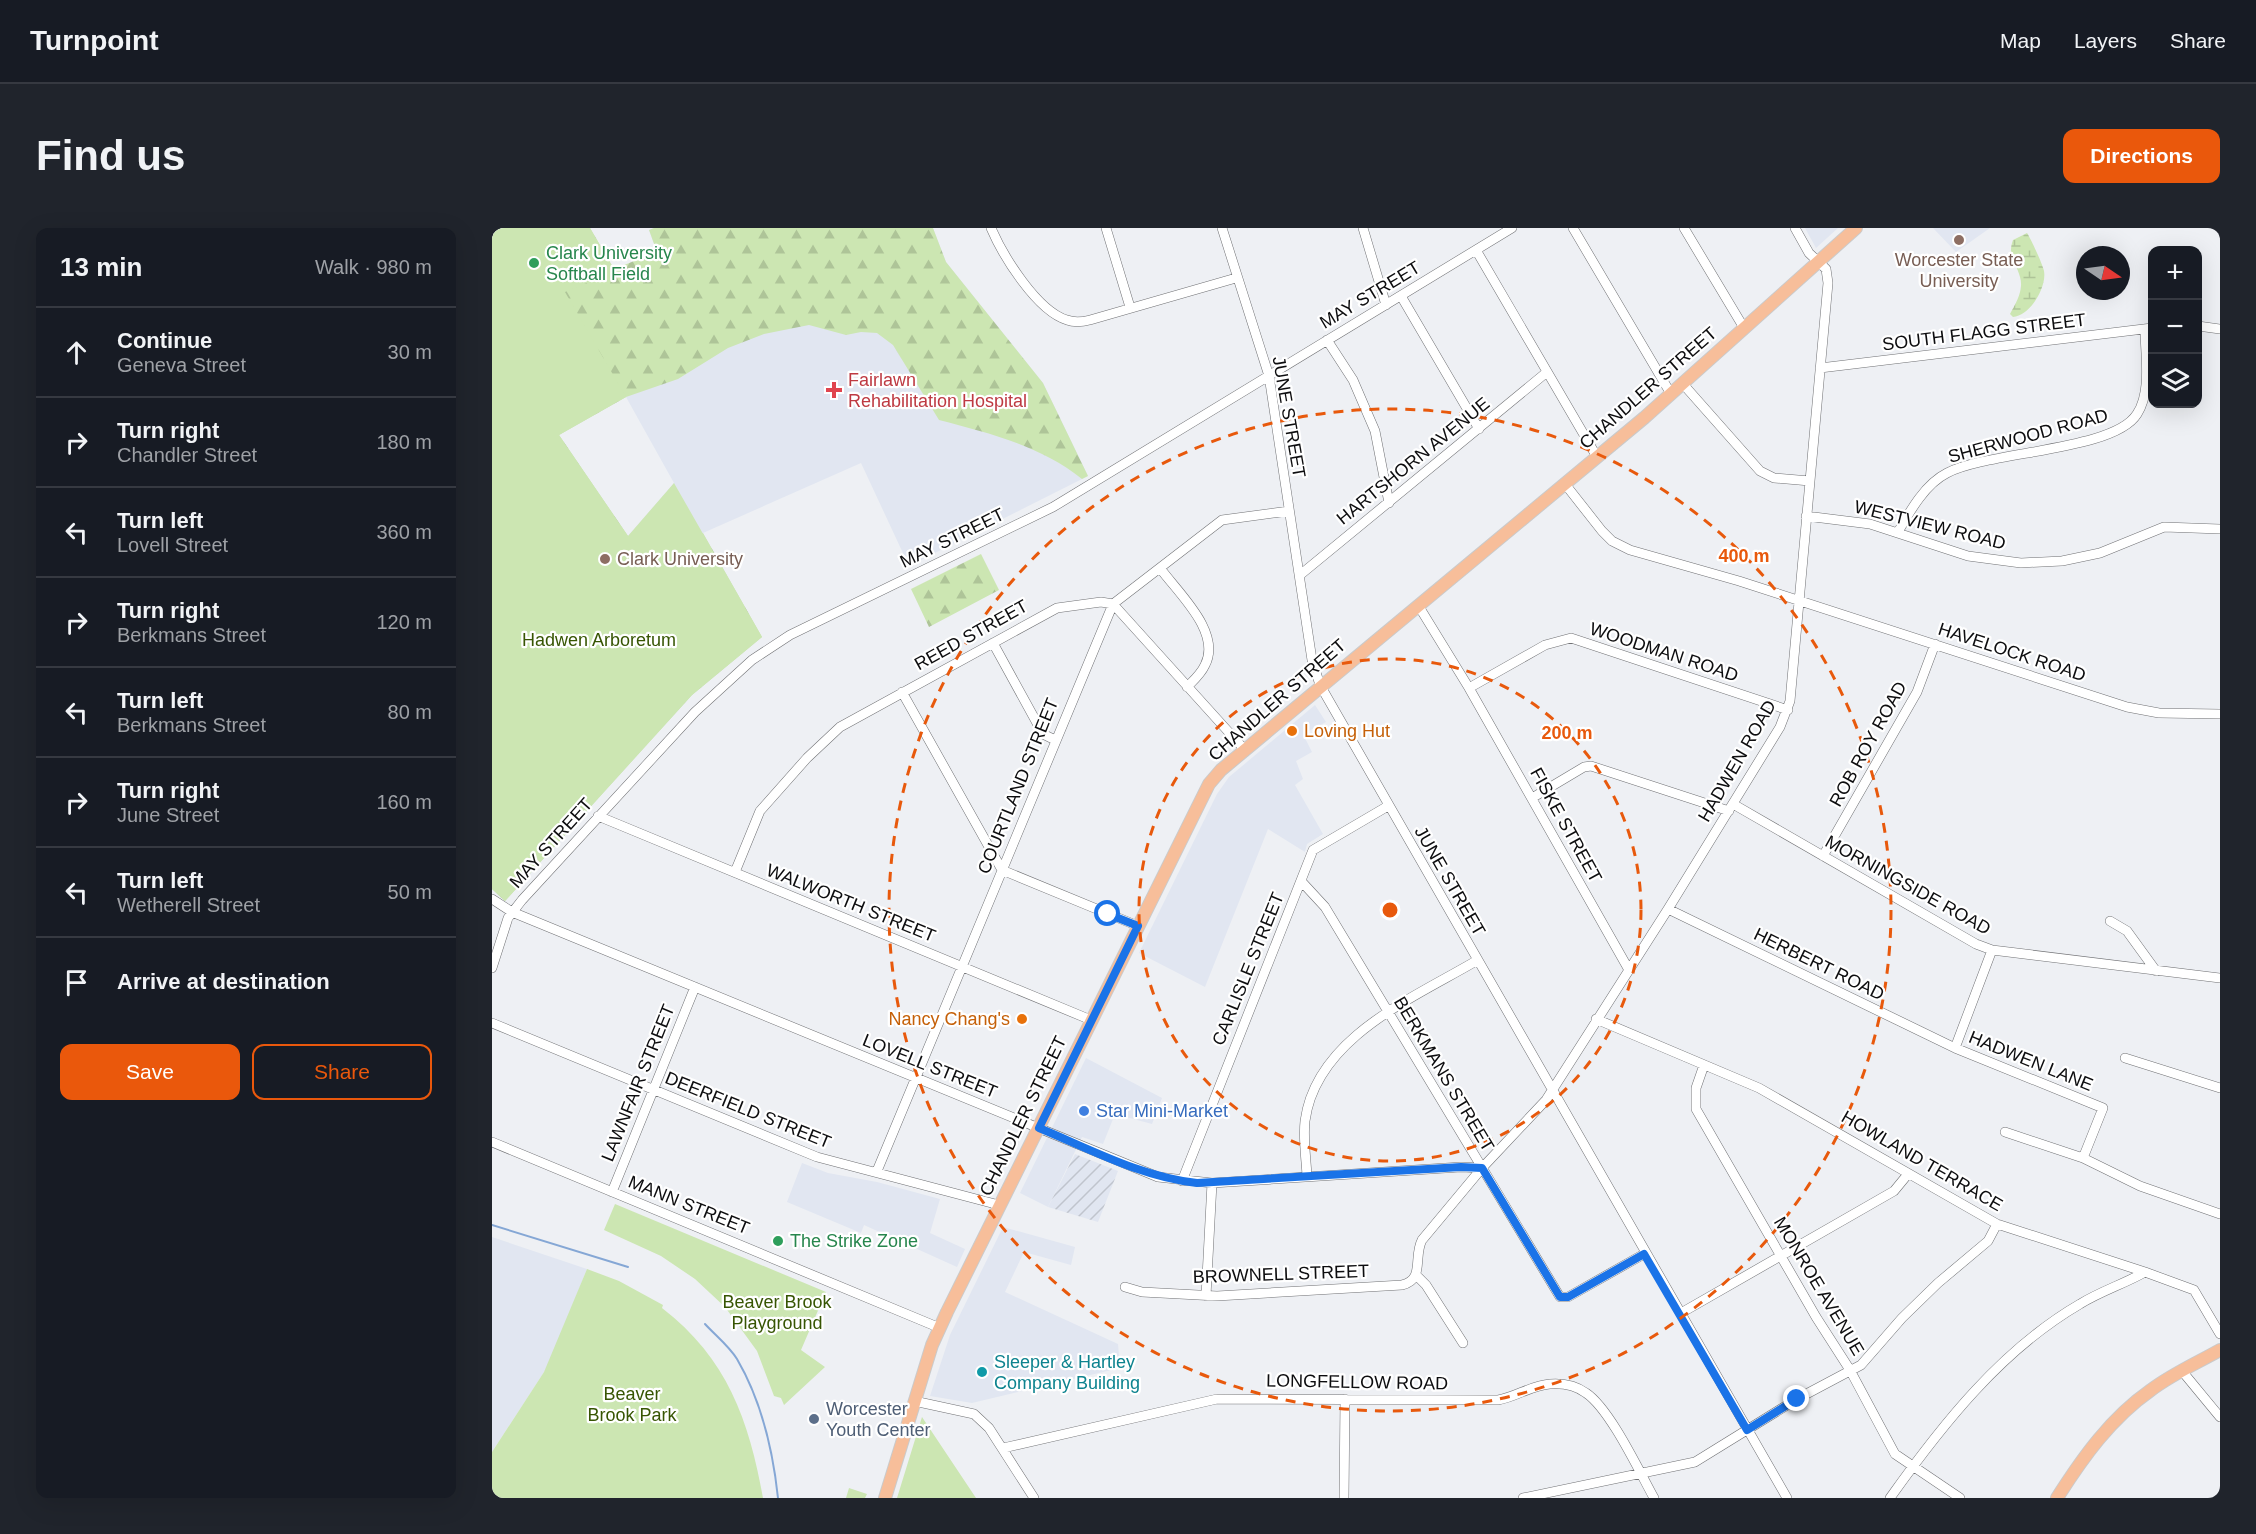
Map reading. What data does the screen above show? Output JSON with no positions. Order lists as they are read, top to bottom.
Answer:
{
  "streets": {
    "main road": ["CHANDLER STREET"],
    "street": [
      "MAY STREET",
      "SOUTH FLAGG STREET",
      "JUNE STREET",
      "SHERWOOD ROAD",
      "HARTSHORN AVENUE",
      "WESTVIEW ROAD",
      "REED STREET",
      "WOODMAN ROAD",
      "HAVELOCK ROAD",
      "ROB ROY ROAD",
      "HADWEN ROAD",
      "COURTLAND STREET",
      "FISKE STREET",
      "MORNINGSIDE ROAD",
      "WALWORTH STREET",
      "HERBERT ROAD",
      "CARLISLE STREET",
      "HADWEN LANE",
      "LOVELL STREET",
      "BERKMANS STREET",
      "LAWNFAIR STREET",
      "DEERFIELD STREET",
      "HOWLAND TERRACE",
      "MANN STREET",
      "BROWNELL STREET",
      "MONROE AVENUE",
      "LONGFELLOW ROAD"
    ]
  },
  "crossings": [
    ["MAY STREET", "JUNE STREET"],
    ["MAY STREET", "WALWORTH STREET"],
    ["MAY STREET", "LOVELL STREET"],
    ["SOUTH FLAGG STREET", "HADWEN ROAD"],
    ["CHANDLER STREET", "JUNE STREET"],
    ["CHANDLER STREET", "HAVELOCK ROAD"],
    ["CHANDLER STREET", "HADWEN ROAD"],
    ["CHANDLER STREET", "FISKE STREET"],
    ["CHANDLER STREET", "WALWORTH STREET"],
    ["CHANDLER STREET", "LOVELL STREET"],
    ["CHANDLER STREET", "DEERFIELD STREET"],
    ["CHANDLER STREET", "MANN STREET"],
    ["JUNE STREET", "HARTSHORN AVENUE"],
    ["JUNE STREET", "HADWEN ROAD"],
    ["JUNE STREET", "CARLISLE STREET"],
    ["JUNE STREET", "BERKMANS STREET"],
    ["SHERWOOD ROAD", "WESTVIEW ROAD"],
    ["WESTVIEW ROAD", "HADWEN ROAD"],
    ["REED STREET", "COURTLAND STREET"],
    ["REED STREET", "WALWORTH STREET"],
    ["WOODMAN ROAD", "HADWEN ROAD"],
    ["WOODMAN ROAD", "FISKE STREET"],
    ["HAVELOCK ROAD", "ROB ROY ROAD"],
    ["HAVELOCK ROAD", "HADWEN ROAD"],
    ["ROB ROY ROAD", "MORNINGSIDE ROAD"],
    ["HADWEN ROAD", "FISKE STREET"],
    ["HADWEN ROAD", "MORNINGSIDE ROAD"],
    ["HADWEN ROAD", "HERBERT ROAD"],
    ["HADWEN ROAD", "HOWLAND TERRACE"],
    ["COURTLAND STREET", "WALWORTH STREET"],
    ["COURTLAND STREET", "LOVELL STREET"],
    ["COURTLAND STREET", "DEERFIELD STREET"],
    ["FISKE STREET", "MORNINGSIDE ROAD"],
    ["MORNINGSIDE ROAD", "HADWEN LANE"],
    ["HERBERT ROAD", "HADWEN LANE"],
    ["CARLISLE STREET", "LOVELL STREET"],
    ["CARLISLE STREET", "BERKMANS STREET"],
    ["LOVELL STREET", "BERKMANS STREET"],
    ["LOVELL STREET", "LAWNFAIR STREET"],
    ["LAWNFAIR STREET", "DEERFIELD STREET"],
    ["LAWNFAIR STREET", "MANN STREET"],
    ["HOWLAND TERRACE", "MONROE AVENUE"]
  ],
  "parks": ["Hadwen Arboretum", "Beaver Brook Playground", "Beaver Brook Park"],
  "places": {
    "other": [
      "Worcester State University",
      "Clark University Softball Field",
      "Clark University",
      "Loving Hut",
      "Nancy Chang's",
      "Star Mini-Market",
      "The Strike Zone",
      "Sleeper & Hartley Company Building",
      "Worcester Youth Center"
    ],
    "health": ["Fairlawn Rehabilitation Hospital"]
  },
  "north": "right",
  "page": {
    "header": "Turnpoint",
    "nav": ["Map", "Layers", "Share"],
    "buttons": [
      "Directions",
      ["Save", "Share"]
    ],
    "title": "Find us",
    "heading": ["13 min", "Walk · 980 m"],
    "map_buttons": ["+", "−"],
    "list": [
      ["Continue", "Geneva Street", "30 m"],
      ["Turn right", "Chandler Street", "180 m"],
      ["Turn left", "Lovell Street", "360 m"],
      ["Turn right", "Berkmans Street", "120 m"],
      ["Turn left", "Berkmans Street", "80 m"],
      ["Turn right", "June Street", "160 m"],
      ["Turn left", "Wetherell Street", "50 m"],
      "Arrive at destination"
    ]
  },
  "rings": ["400 m", "200 m"]
}
